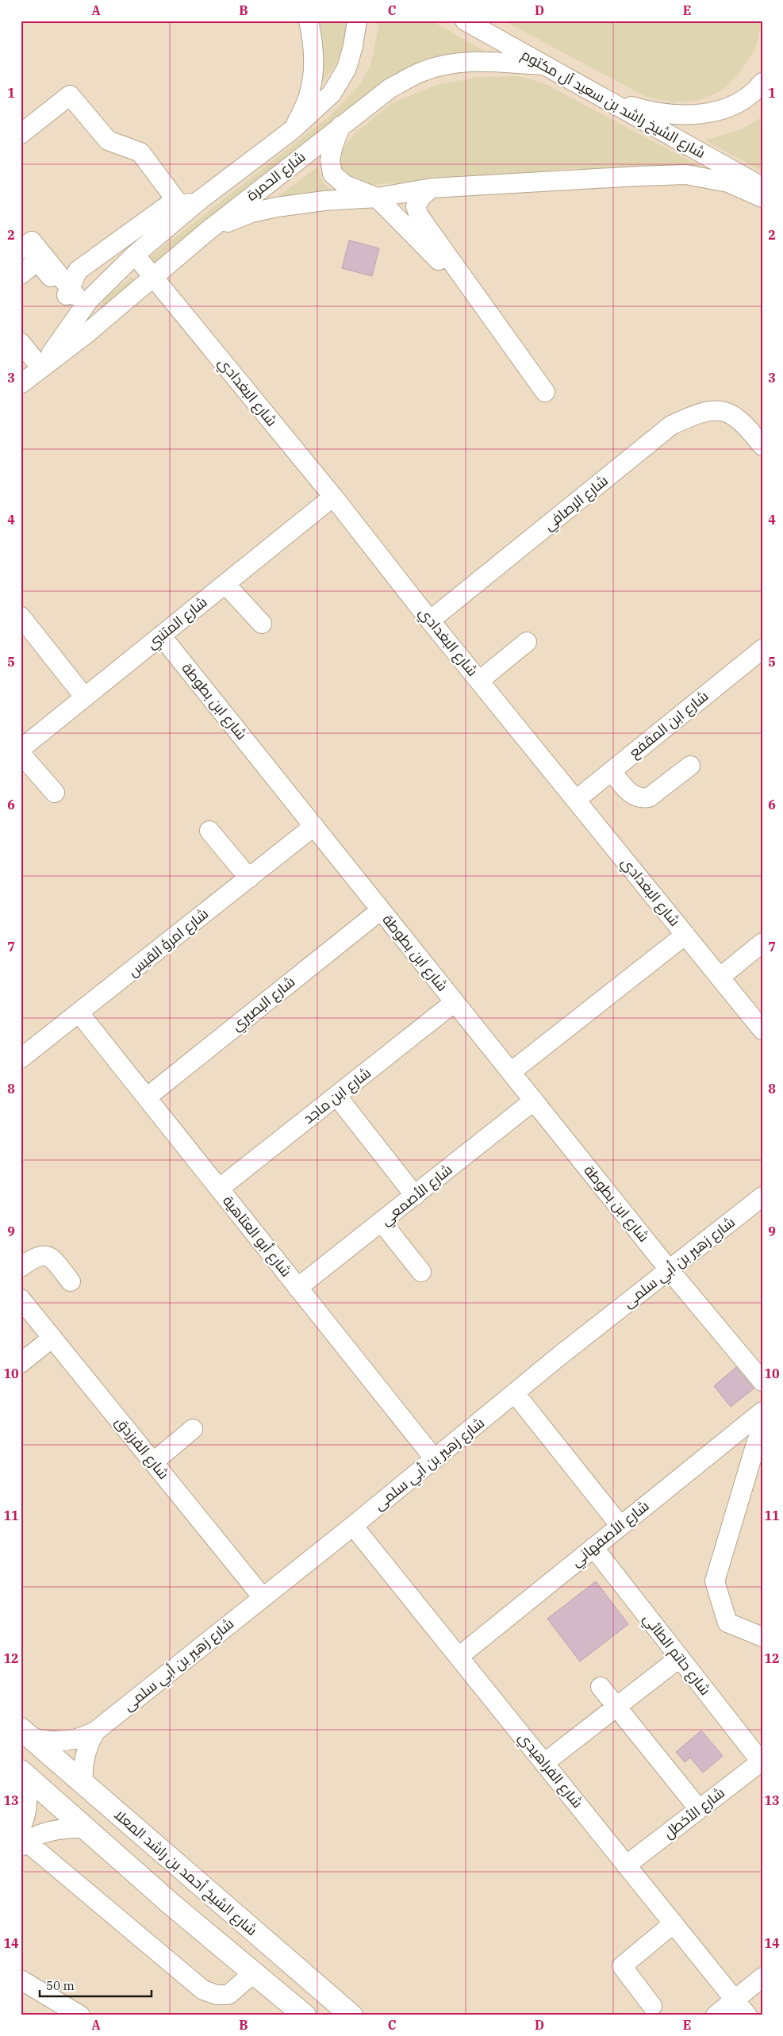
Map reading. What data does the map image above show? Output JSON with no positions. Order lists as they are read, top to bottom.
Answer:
{
  "streets": {
    "main road": ["شارع الشيخ أحمد بن راشد المعلا"],
    "street": [
      "شارع الشيخ راشد بن سعيد آل مكتوم",
      "شارع الحمرة",
      "شارع البغدادي",
      "شارع الرصافي",
      "شارع المتنبي",
      "شارع ابن بطوطة",
      "شارع ابن المقفع",
      "شارع امرؤ القيس",
      "شارع البصيري",
      "شارع ابن ماجد",
      "شارع الأصمعي",
      "شارع أبو العتاهية",
      "شارع زهير بن أبي سلمى",
      "شارع الفرزدق",
      "شارع الأصفهاني",
      "شارع حاتم الطائي",
      "شارع الفراهيدي",
      "شارع الأخطل"
    ]
  },
  "crossings": [
    ["شارع الشيخ راشد بن سعيد آل مكتوم", "شارع الحمرة"],
    ["شارع الحمرة", "شارع البغدادي"],
    ["شارع البغدادي", "شارع الرصافي"],
    ["شارع البغدادي", "شارع المتنبي"],
    ["شارع البغدادي", "شارع ابن المقفع"],
    ["شارع المتنبي", "شارع ابن بطوطة"],
    ["شارع ابن بطوطة", "شارع امرؤ القيس"],
    ["شارع ابن بطوطة", "شارع البصيري"],
    ["شارع ابن بطوطة", "شارع ابن ماجد"],
    ["شارع ابن بطوطة", "شارع الأصمعي"],
    ["شارع ابن بطوطة", "شارع زهير بن أبي سلمى"],
    ["شارع امرؤ القيس", "شارع أبو العتاهية"],
    ["شارع البصيري", "شارع أبو العتاهية"],
    ["شارع ابن ماجد", "شارع أبو العتاهية"],
    ["شارع الأصمعي", "شارع أبو العتاهية"],
    ["شارع أبو العتاهية", "شارع زهير بن أبي سلمى"],
    ["شارع زهير بن أبي سلمى", "شارع الفرزدق"],
    ["شارع زهير بن أبي سلمى", "شارع الفراهيدي"],
    ["شارع زهير بن أبي سلمى", "شارع الشيخ أحمد بن راشد المعلا"],
    ["شارع الأصفهاني", "شارع حاتم الطائي"],
    ["شارع الأصفهاني", "شارع الفراهيدي"],
    ["شارع حاتم الطائي", "شارع الأخطل"],
    ["شارع الفراهيدي", "شارع الأخطل"]
  ],
  "scale_bar": "50 m",
  "grid": {
    "columns": [
      "A",
      "B",
      "C",
      "D",
      "E"
    ],
    "rows": [
      "1",
      "2",
      "3",
      "4",
      "5",
      "6",
      "7",
      "8",
      "9",
      "10",
      "11",
      "12",
      "13",
      "14"
    ]
  }
}
